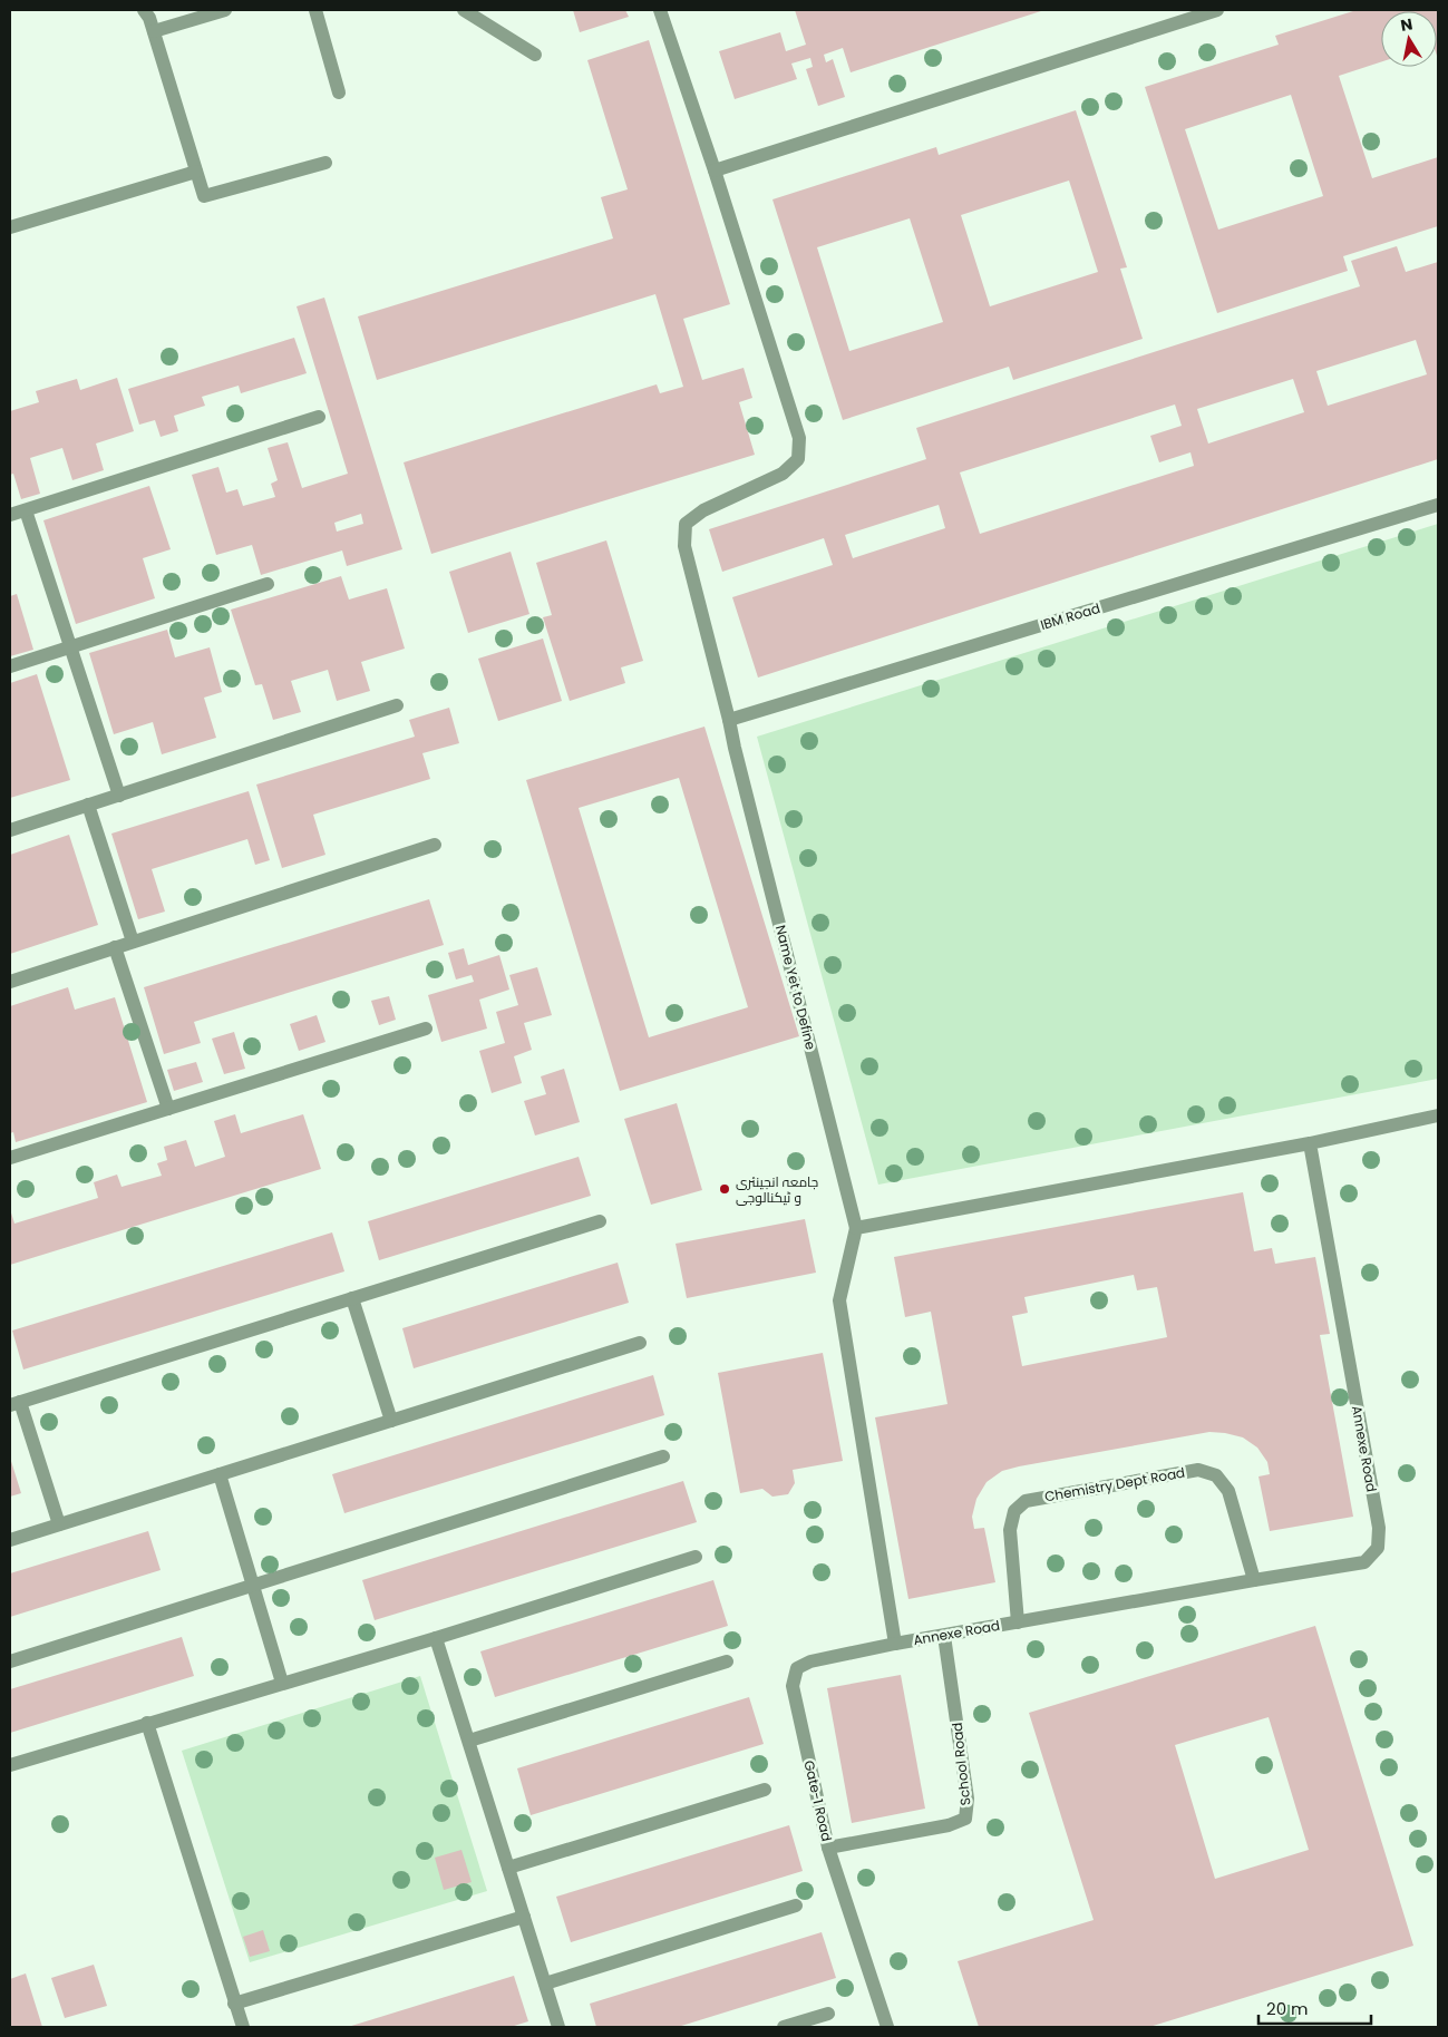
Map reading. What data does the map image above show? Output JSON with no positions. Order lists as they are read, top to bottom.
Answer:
{
  "streets": {
    "street": [
      "IBM Road",
      "Name Yet to Define",
      "Annexe Road",
      "Chemistry Dept Road",
      "School Road",
      "Gate-1 Road"
    ]
  },
  "crossings": [
    ["IBM Road", "Name Yet to Define"],
    ["Name Yet to Define", "Annexe Road"],
    ["Annexe Road", "Chemistry Dept Road"],
    ["Annexe Road", "School Road"],
    ["Annexe Road", "Gate-1 Road"],
    ["School Road", "Gate-1 Road"]
  ],
  "places": ["جامعہ انجینئری و ٹیکنالوجی"],
  "scale_bar": "20 m",
  "north": "top"
}
